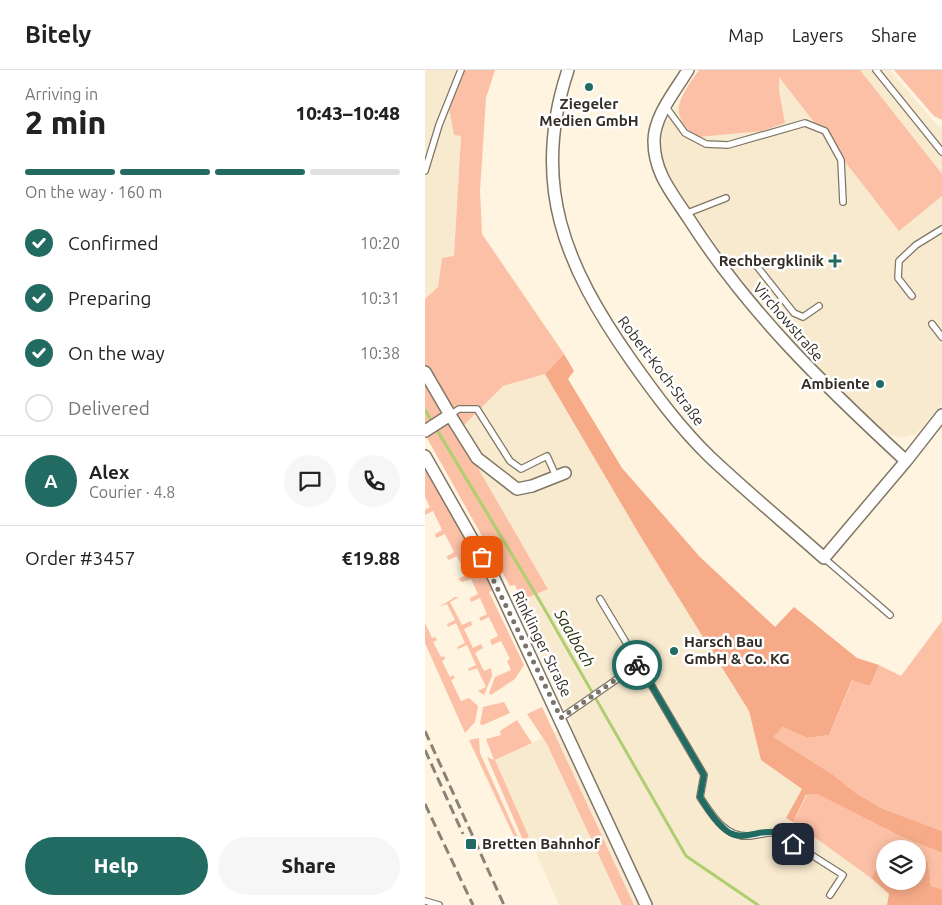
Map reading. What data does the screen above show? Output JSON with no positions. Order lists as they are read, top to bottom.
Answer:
{
  "streets": {
    "street": ["Virchowstraße", "Robert-Koch-Straße", "Rinklinger Straße"]
  },
  "water": ["Saalbach"],
  "places": {
    "other": ["Ziegeler Medien GmbH", "Ambiente", "Harsch Bau GmbH & Co. KG"],
    "health": ["Rechbergklinik"],
    "transit": ["Bretten Bahnhof"]
  },
  "page": {
    "header": "Bitely",
    "nav": ["Map", "Layers", "Share"],
    "heading": ["2 min", "Arriving in", "10:43–10:48"],
    "panel": [
      "Alex",
      "Courier · 4.8",
      "Order #3457",
      "€19.88"
    ],
    "bar": "On the way · 160 m",
    "list": [
      ["Confirmed", "10:20"],
      ["Preparing", "10:31"],
      ["On the way", "10:38"],
      "Delivered"
    ],
    "round": "A",
    "buttons": ["Help", "Share"]
  }
}
